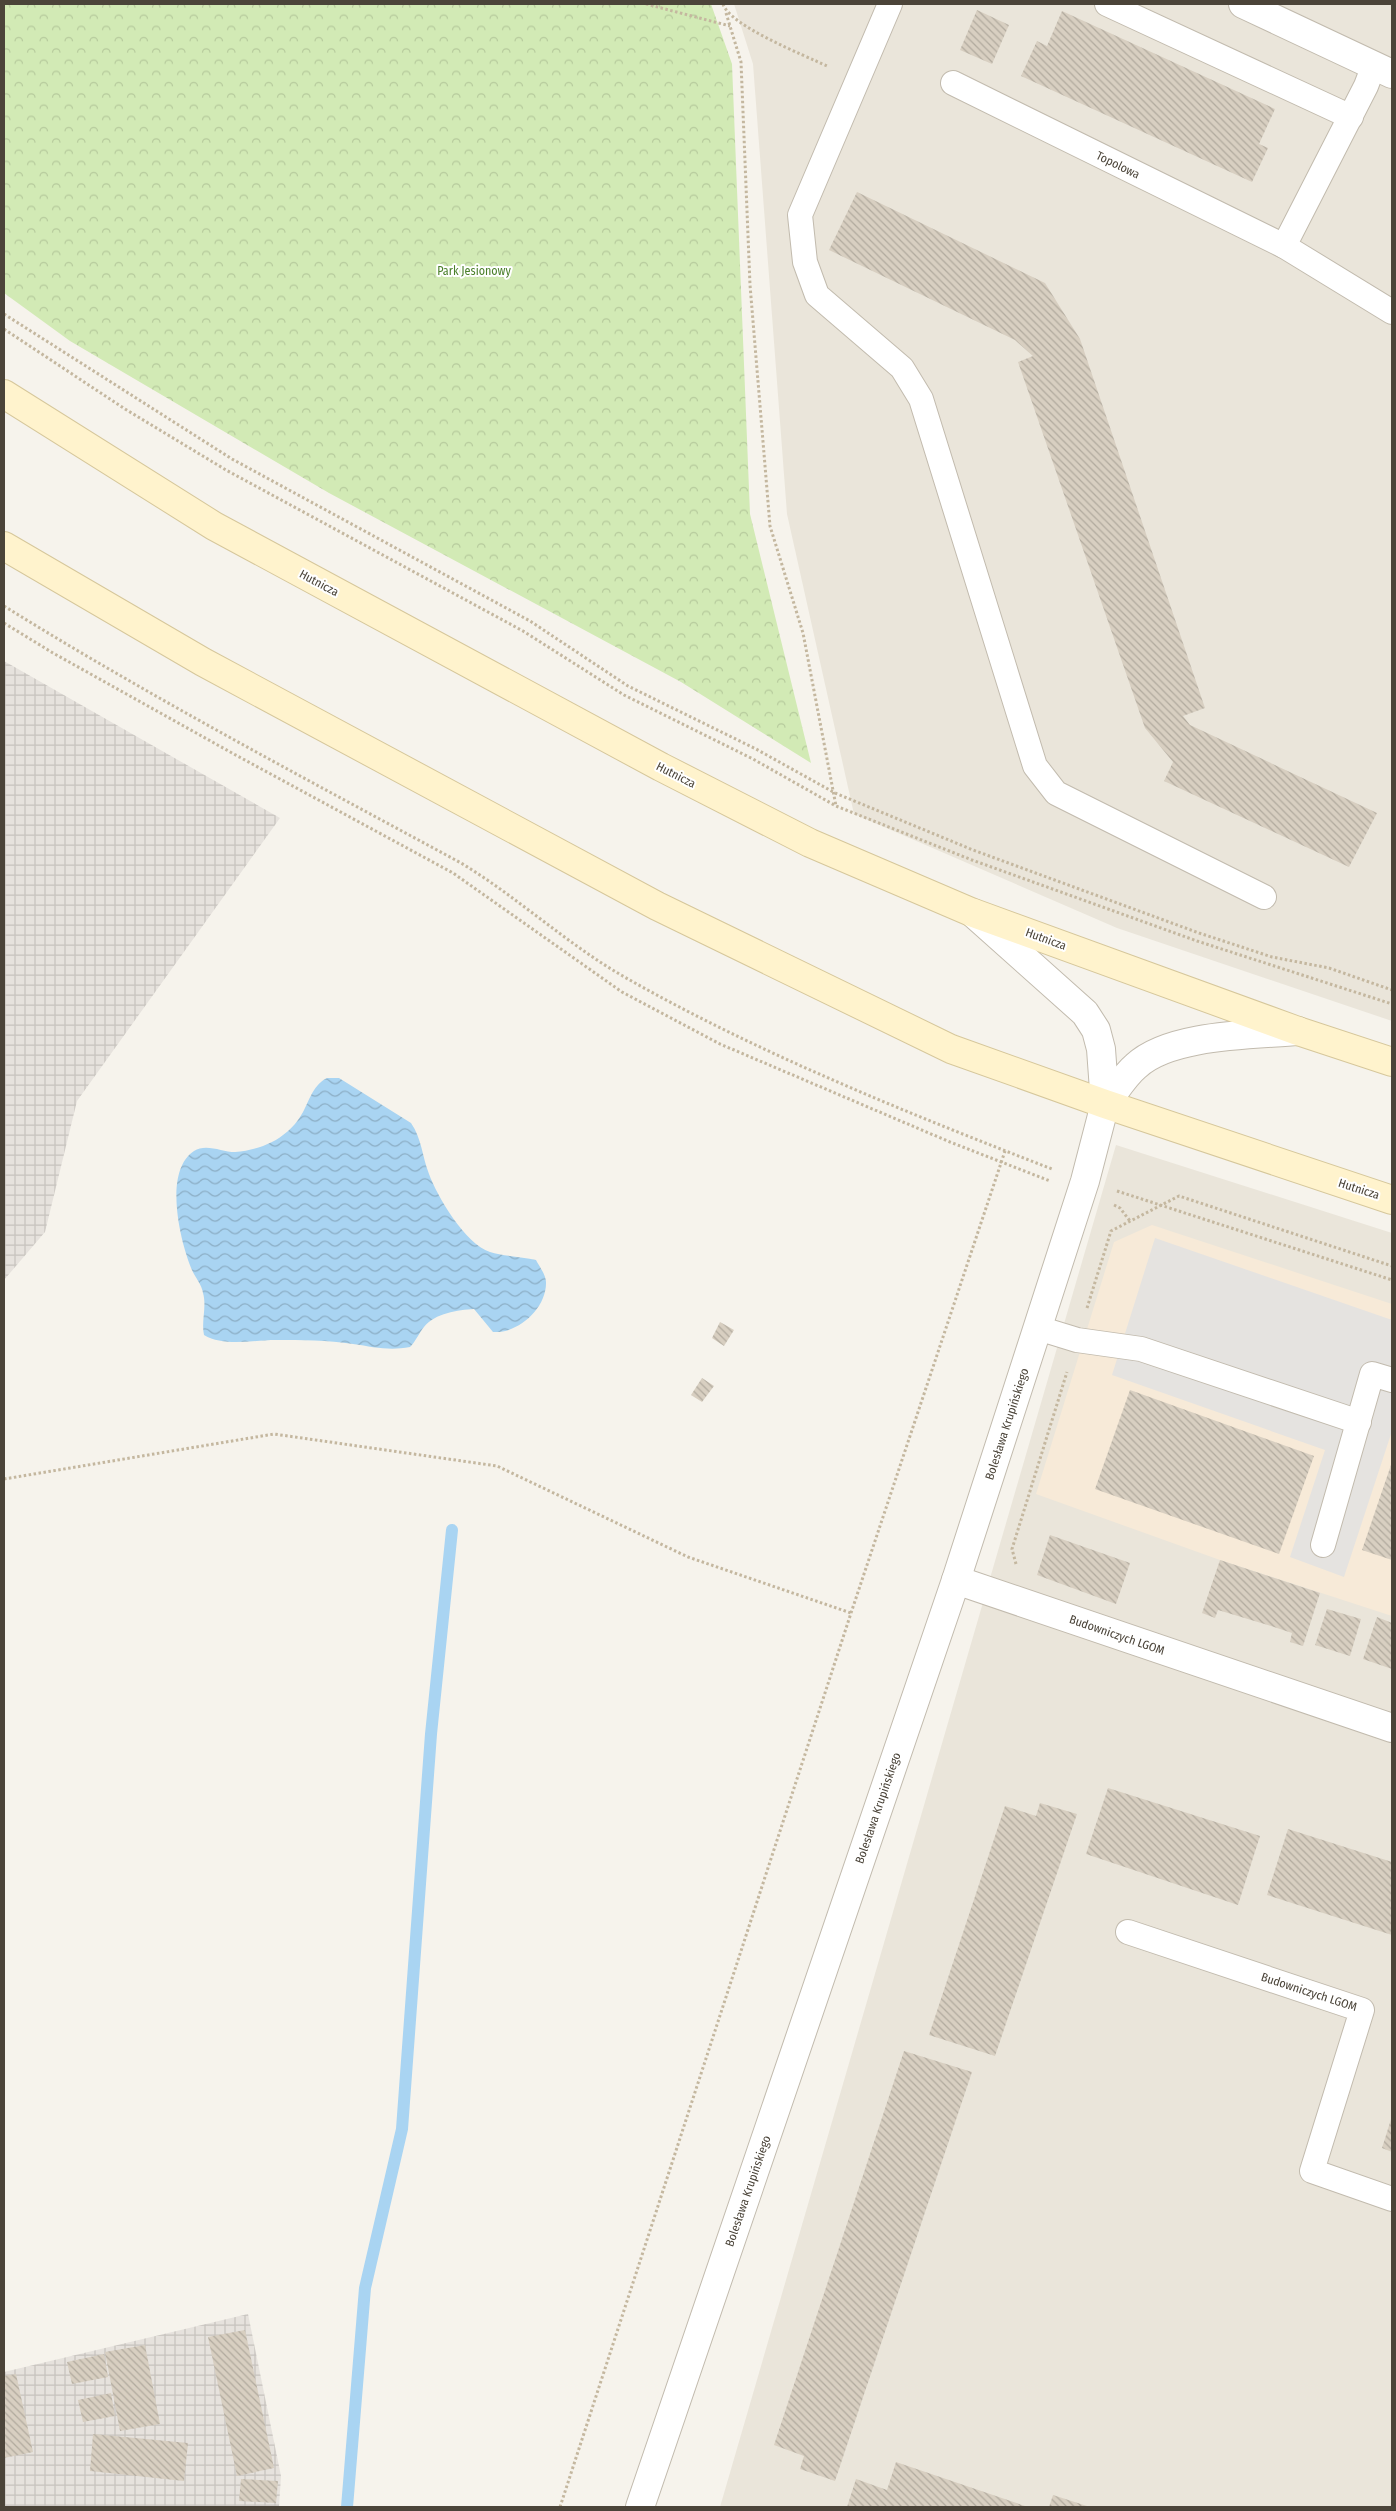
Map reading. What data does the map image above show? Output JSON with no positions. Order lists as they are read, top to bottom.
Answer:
{
  "streets": {
    "main road": ["Hutnicza"],
    "street": ["Bolesława Krupińskiego", "Budowniczych LGOM"],
    "lane": ["Topolowa"]
  },
  "crossings": [
    ["Hutnicza", "Bolesława Krupińskiego"],
    ["Bolesława Krupińskiego", "Budowniczych LGOM"]
  ],
  "parks": ["Park Jesionowy"]
}
